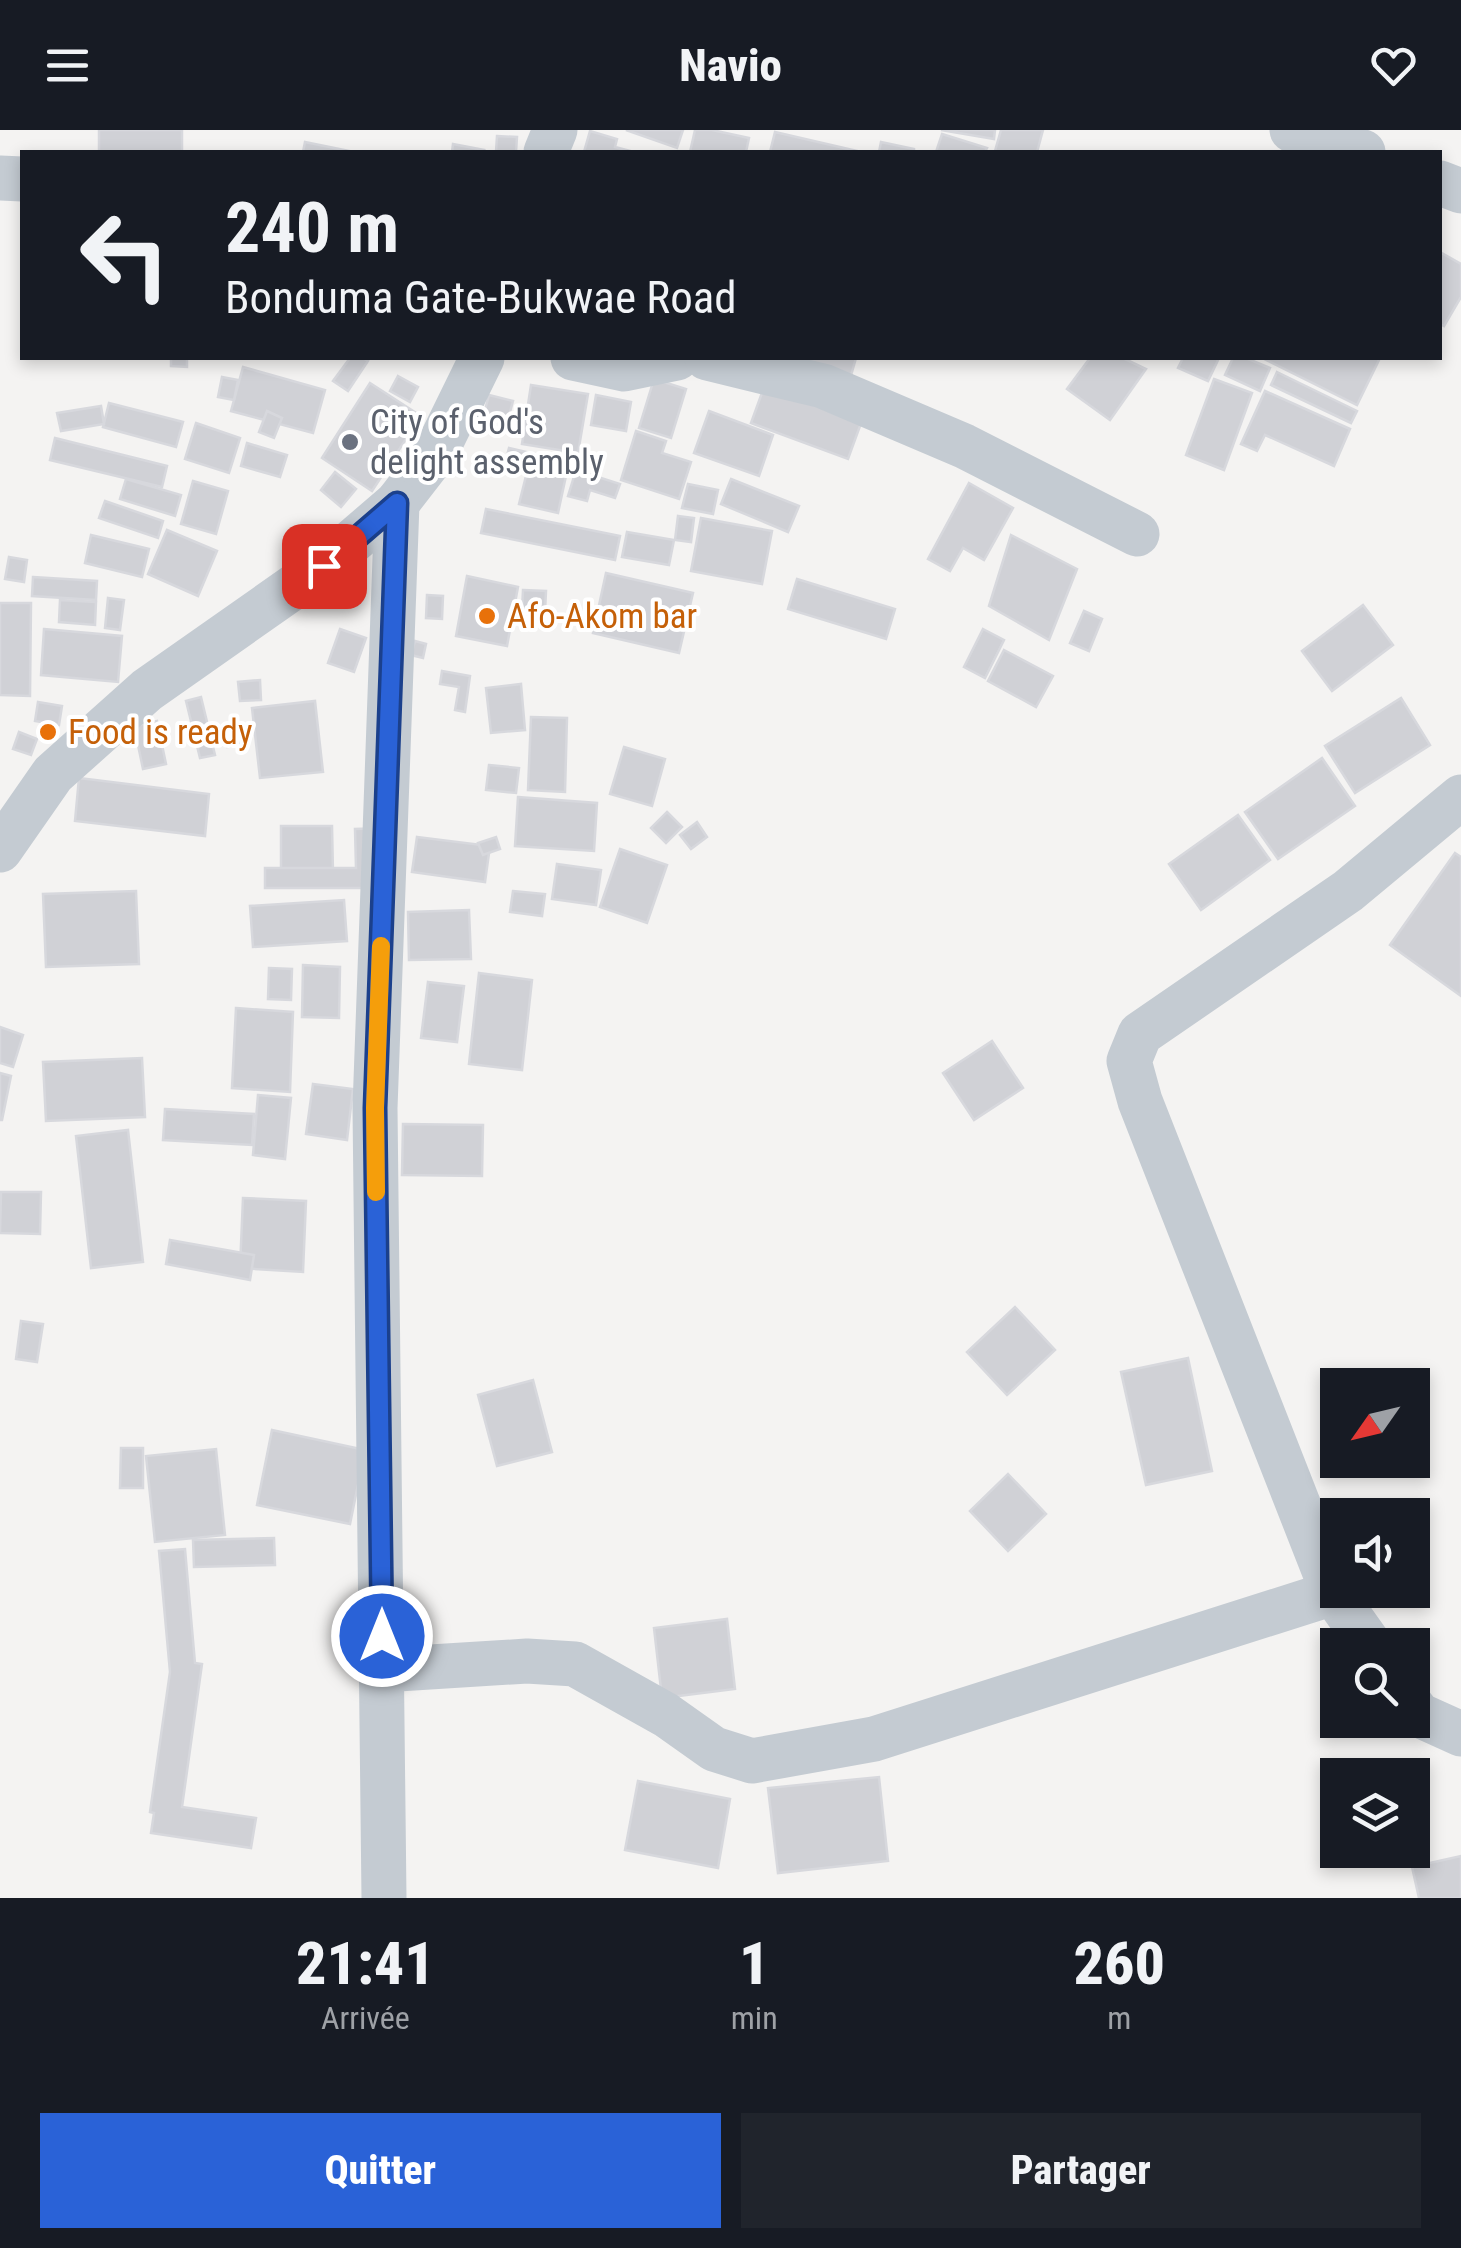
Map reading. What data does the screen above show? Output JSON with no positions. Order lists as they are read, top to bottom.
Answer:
{
  "places": ["City of God's delight assembly", "Afo-Akom bar", "Food is ready"],
  "north": "bottom left",
  "page": {
    "header": "Navio",
    "turn": ["240 m", "Bonduma Gate-Bukwae Road"],
    "eta": [
      "21:41",
      "Arrivée",
      "1",
      "min",
      "260",
      "m"
    ],
    "buttons": ["Quitter", "Partager"]
  }
}
